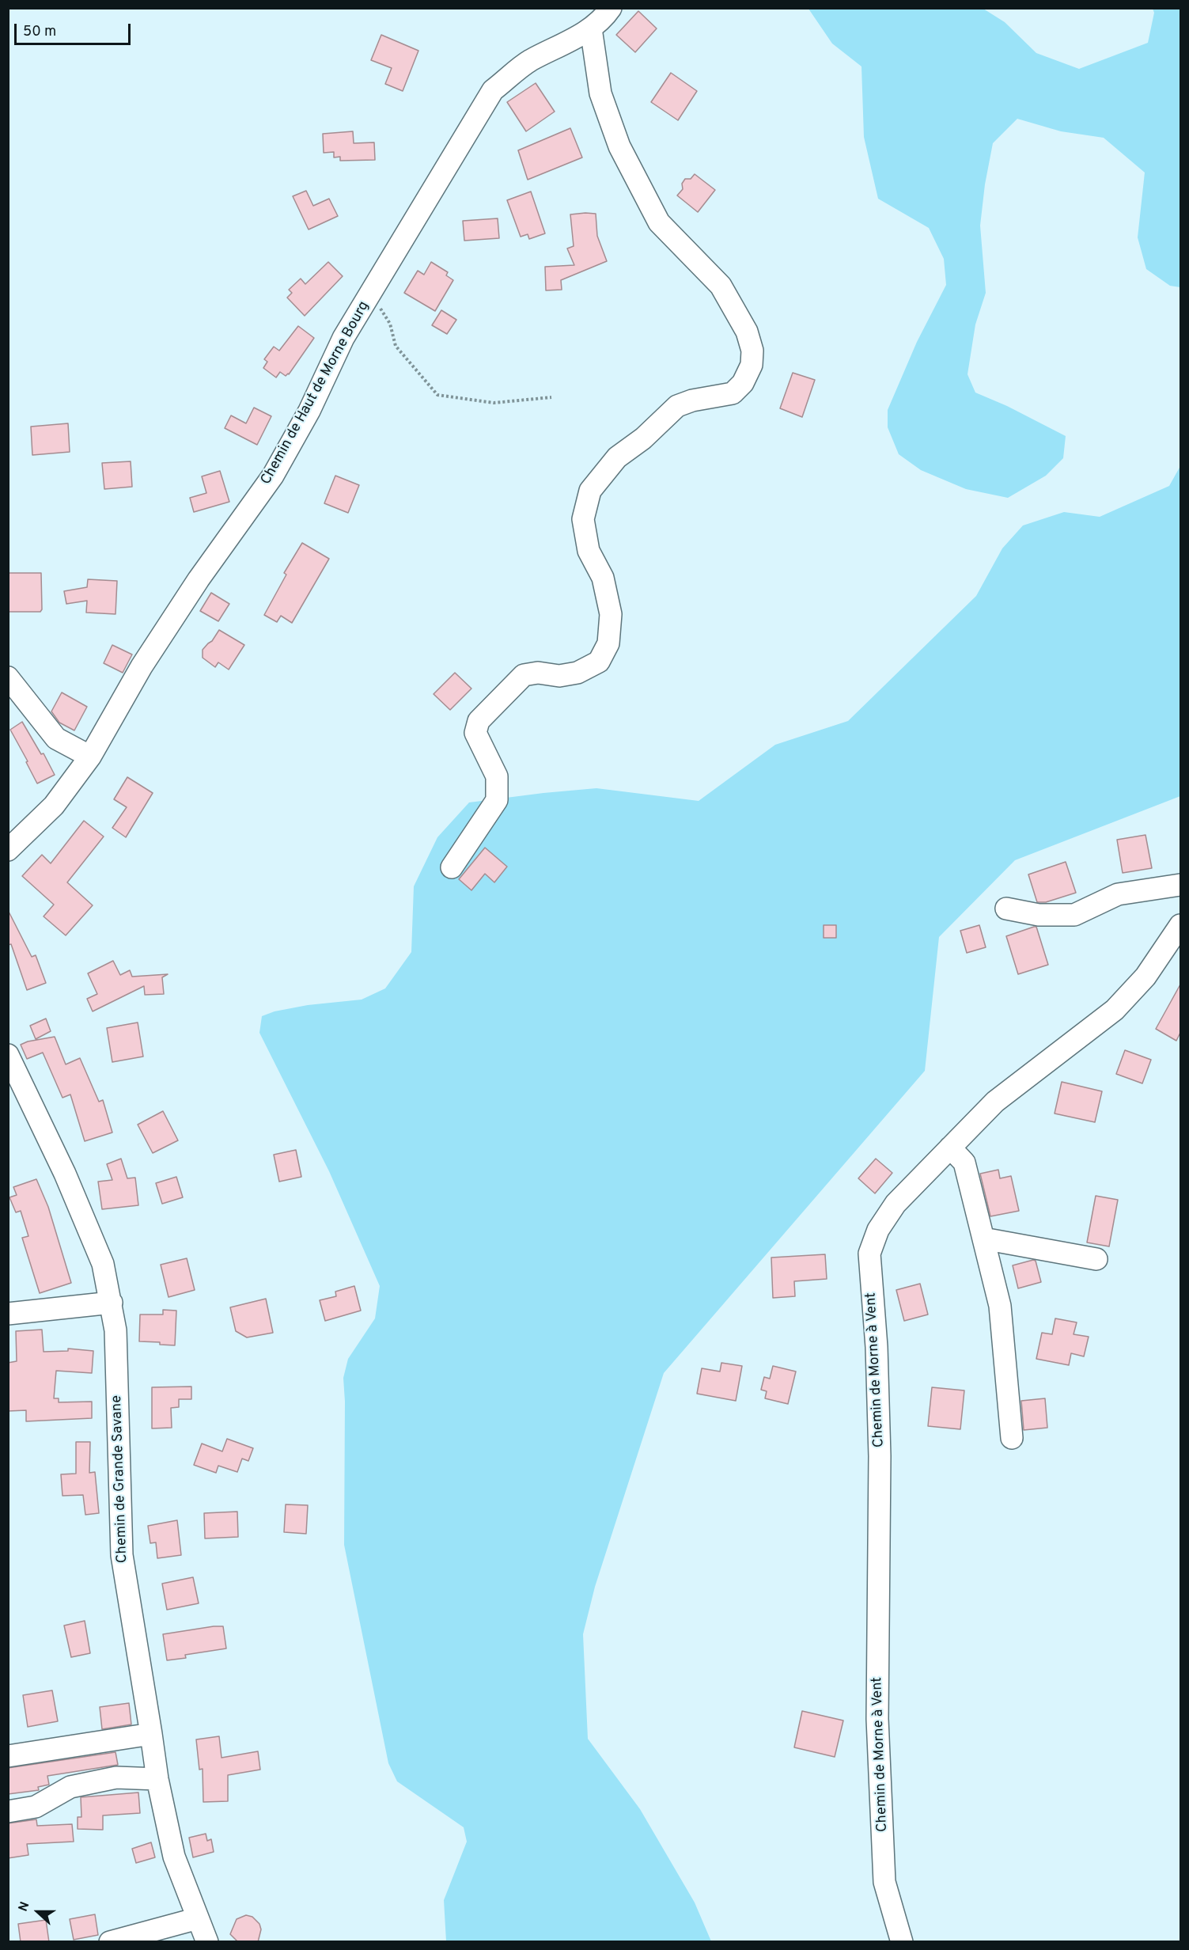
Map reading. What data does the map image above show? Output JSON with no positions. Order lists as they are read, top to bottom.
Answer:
{
  "streets": {
    "street": ["Chemin de Haut de Morne Bourg", "Chemin de Morne à Vent", "Chemin de Grande Savane"]
  },
  "scale_bar": "50 m",
  "north": "left"
}
